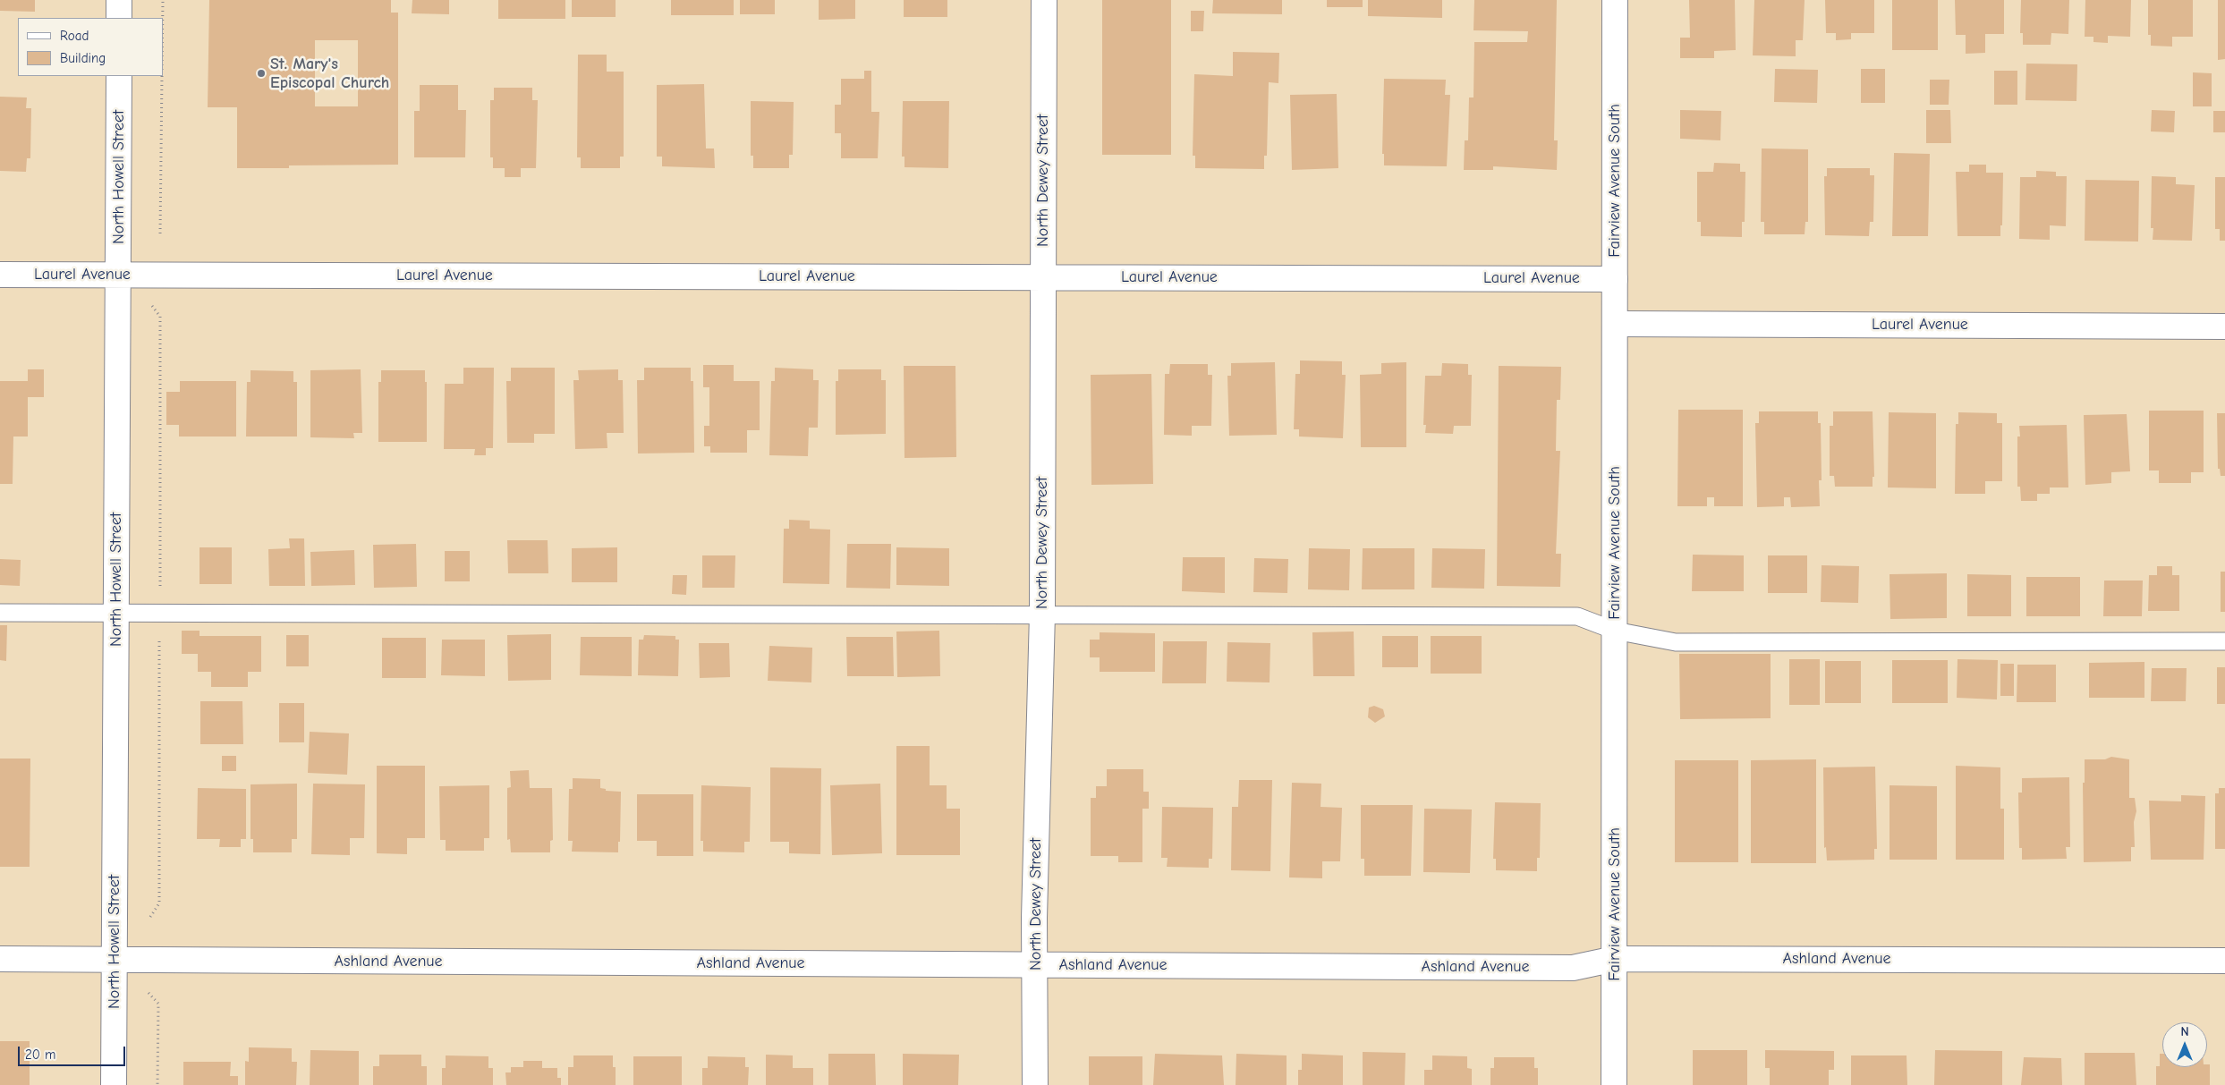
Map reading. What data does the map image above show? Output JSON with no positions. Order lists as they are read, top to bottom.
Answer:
{
  "streets": {
    "street": [
      "North Howell Street",
      "North Dewey Street",
      "Fairview Avenue South",
      "Laurel Avenue",
      "Ashland Avenue"
    ]
  },
  "crossings": [
    ["North Howell Street", "Laurel Avenue"],
    ["North Howell Street", "Ashland Avenue"],
    ["North Dewey Street", "Laurel Avenue"],
    ["North Dewey Street", "Ashland Avenue"],
    ["Fairview Avenue South", "Laurel Avenue"],
    ["Fairview Avenue South", "Ashland Avenue"]
  ],
  "places": ["St. Mary's Episcopal Church"],
  "legend": ["Road", "Building"],
  "scale_bar": "20 m",
  "north": "top"
}
